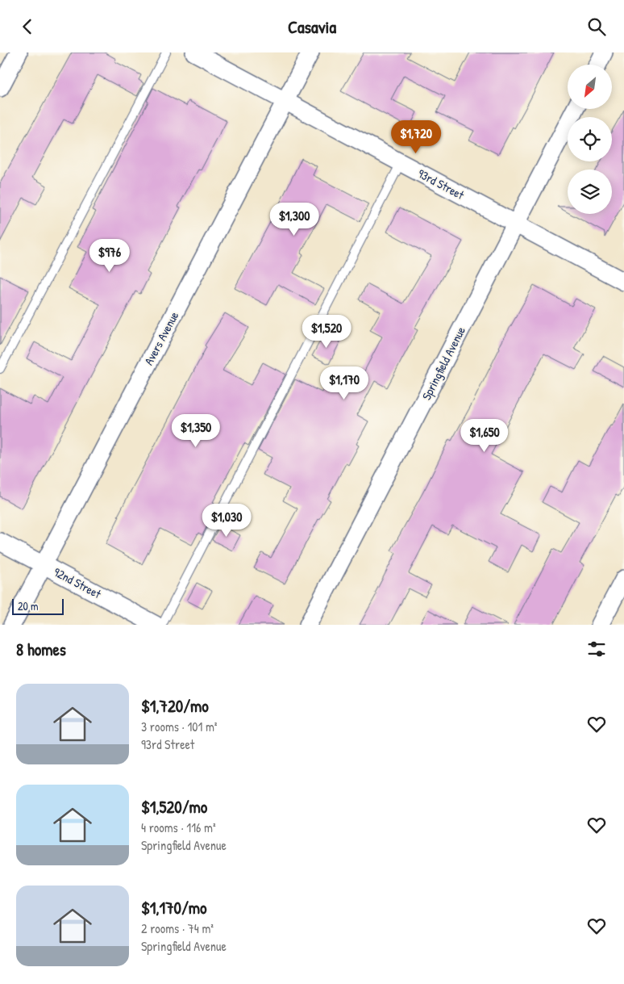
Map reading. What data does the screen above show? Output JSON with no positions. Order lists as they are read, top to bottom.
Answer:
{
  "streets": {
    "street": [
      "93rd Street",
      "Avers Avenue",
      "Springfield Avenue",
      "92nd Street"
    ]
  },
  "crossings": [
    ["93rd Street", "Avers Avenue"],
    ["93rd Street", "Springfield Avenue"],
    ["Avers Avenue", "92nd Street"]
  ],
  "scale_bar": "20 m",
  "north": "bottom left",
  "page": {
    "header": "Casavia",
    "price": [
      "$1,720",
      "$1,300",
      "$976",
      "$1,520",
      "$1,170",
      "$1,350",
      "$1,650",
      "$1,030"
    ],
    "scale": "20 m",
    "heading": "8 homes",
    "list": [
      {
        "name": "$1,720/mo",
        "note": "3 rooms · 101 m² · 93rd Street"
      },
      {
        "name": "$1,520/mo",
        "note": "4 rooms · 116 m² · Springfield Avenue"
      },
      {
        "name": "$1,170/mo",
        "note": "2 rooms · 74 m² · Springfield Avenue"
      }
    ]
  }
}
